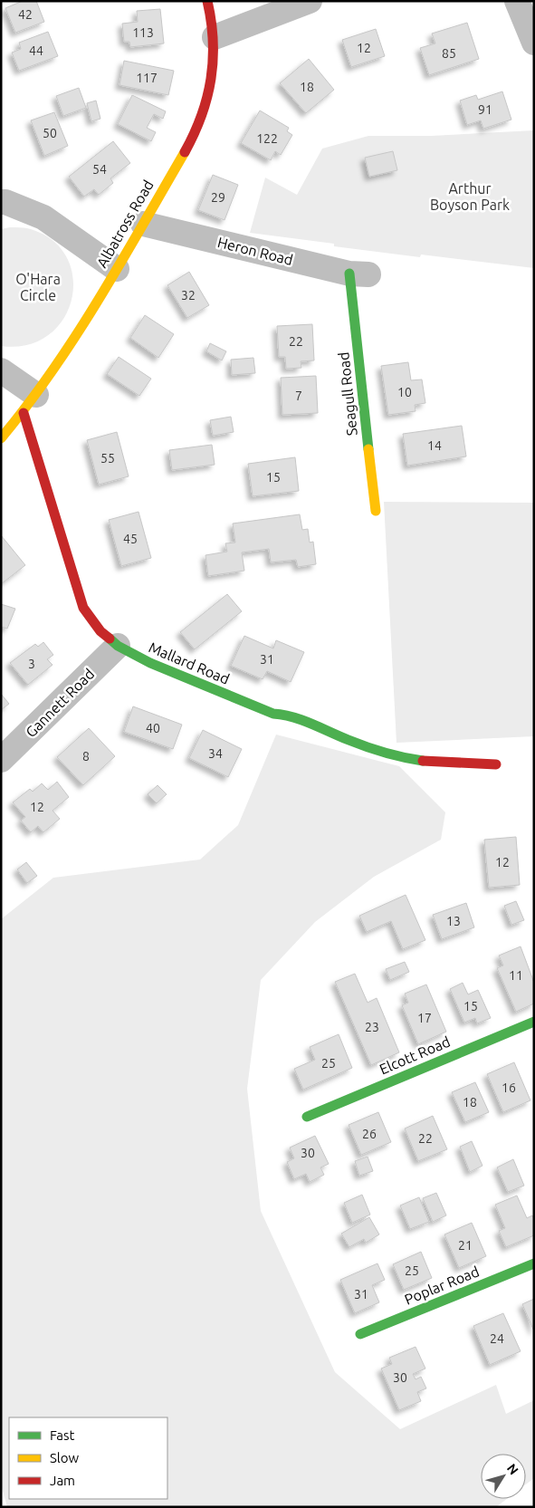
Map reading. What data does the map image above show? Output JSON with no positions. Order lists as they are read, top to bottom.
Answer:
{
  "streets": {
    "street": [
      "Albatross Road",
      "Heron Road",
      "Seagull Road",
      "Mallard Road",
      "Gannett Road",
      "Elcott Road",
      "Poplar Road"
    ]
  },
  "crossings": [
    ["Albatross Road", "Heron Road"],
    ["Albatross Road", "Mallard Road"],
    ["Heron Road", "Seagull Road"],
    ["Mallard Road", "Gannett Road"]
  ],
  "parks": ["Arthur Boyson Park", "O'Hara Circle"],
  "house_numbers": [
    "42",
    "113",
    "12",
    "44",
    "85",
    "117",
    "18",
    "91",
    "50",
    "122",
    "54",
    "29",
    "32",
    "22",
    "10",
    "7",
    "14",
    "55",
    "15",
    "45",
    "31",
    "3",
    "40",
    "34",
    "8",
    "12",
    "12",
    "13",
    "11",
    "15",
    "17",
    "23",
    "25",
    "16",
    "18",
    "26",
    "22",
    "30",
    "21",
    "25",
    "31",
    "24",
    "30"
  ],
  "legend": ["Fast", "Slow", "Jam"],
  "north": "top right"
}
